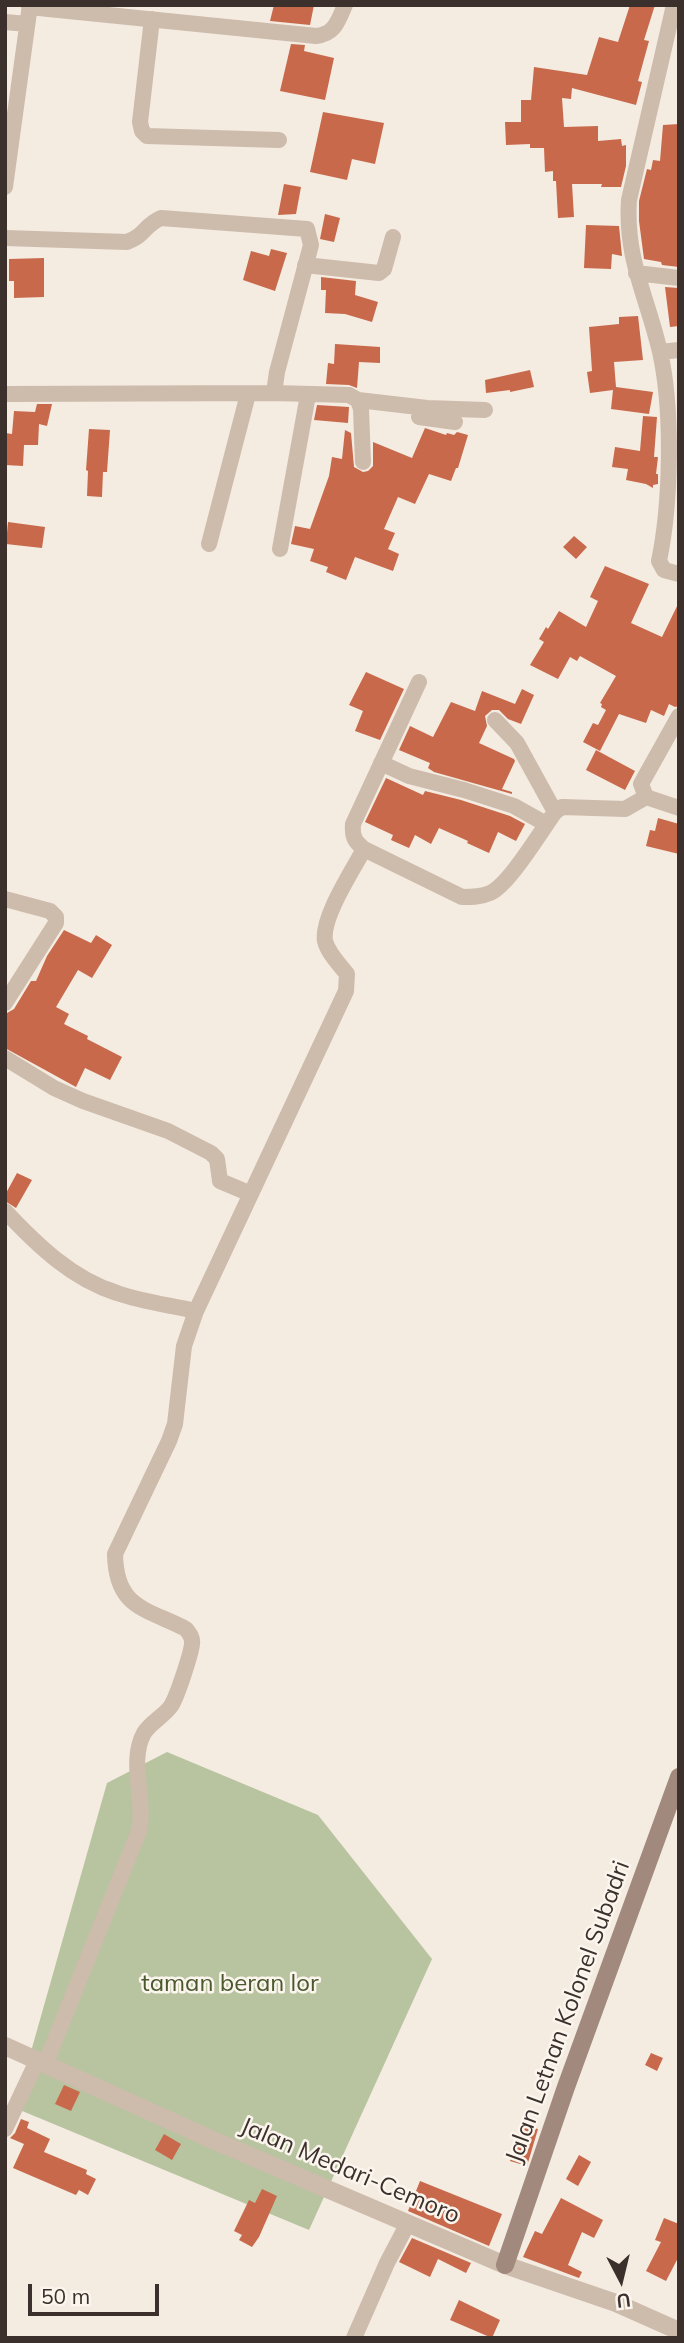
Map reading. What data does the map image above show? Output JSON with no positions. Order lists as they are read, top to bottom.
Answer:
{
  "streets": {
    "main road": ["Jalan Letnan Kolonel Subadri"],
    "street": ["Jalan Medari-Cemoro"]
  },
  "crossings": [
    ["Jalan Letnan Kolonel Subadri", "Jalan Medari-Cemoro"]
  ],
  "parks": ["taman beran lor"],
  "scale_bar": "50 m",
  "north": "bottom"
}
